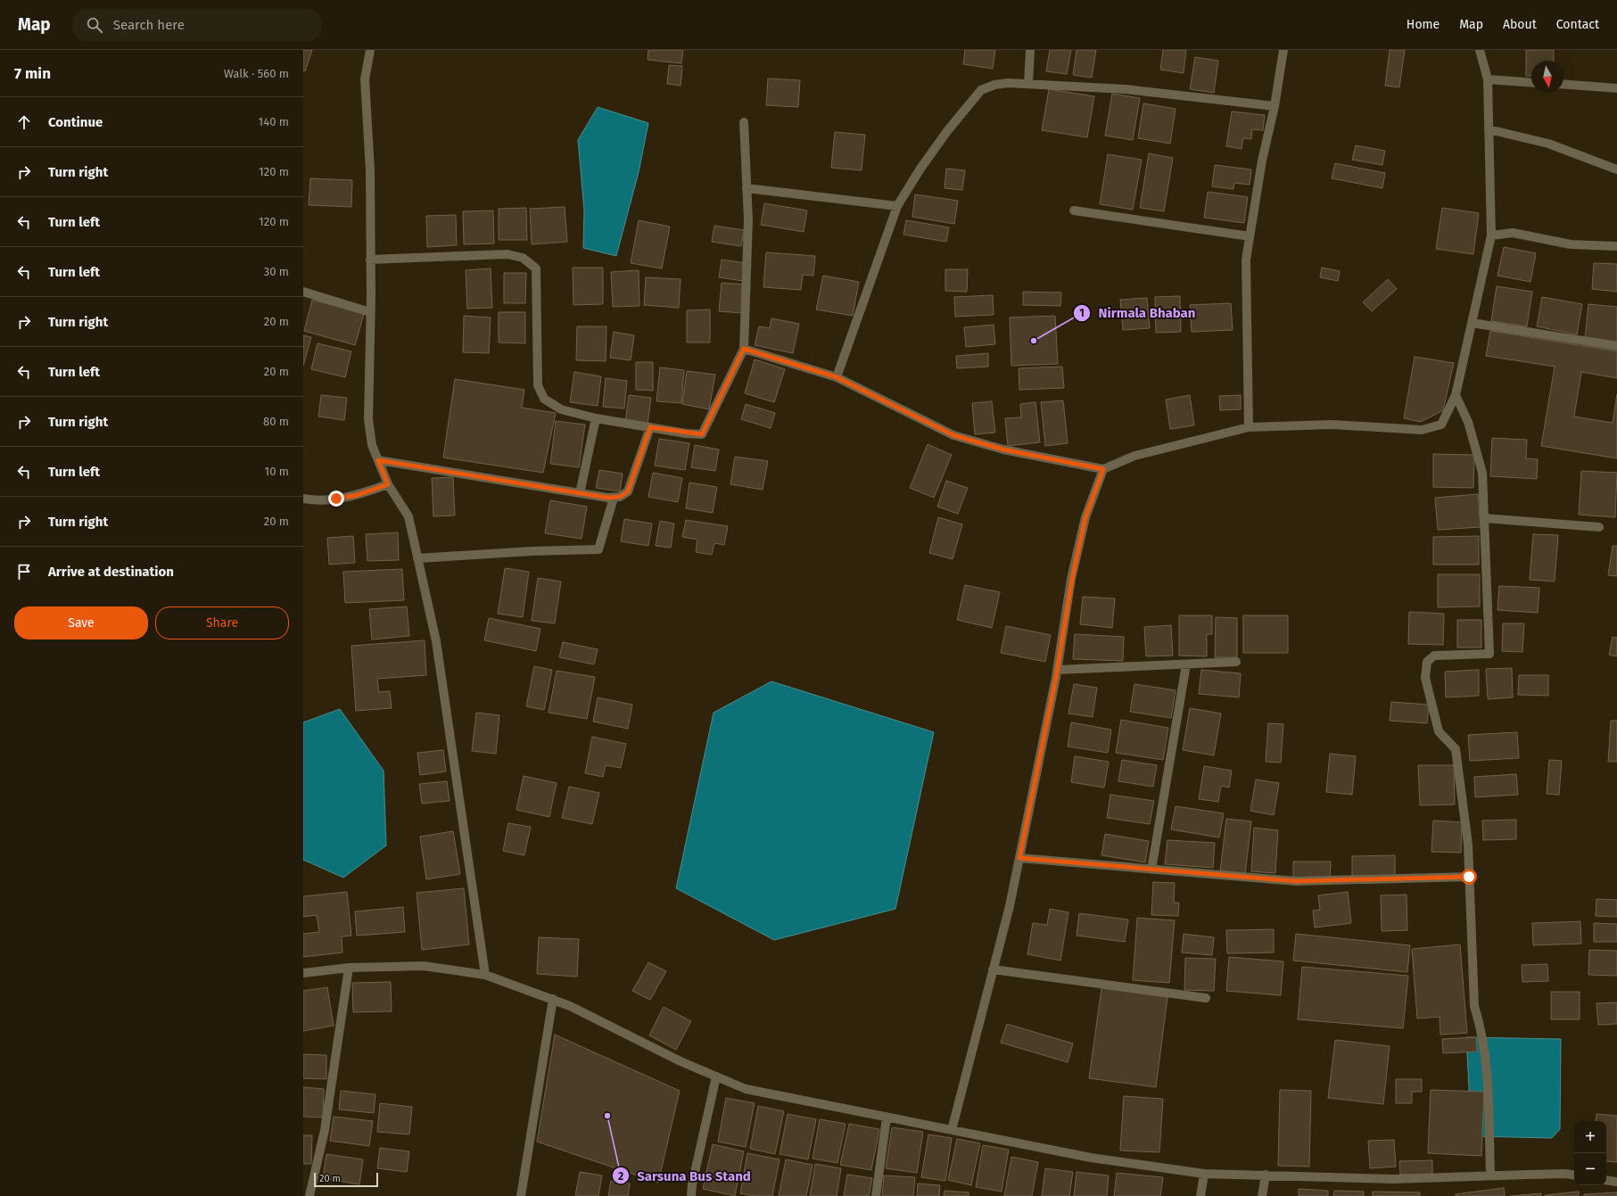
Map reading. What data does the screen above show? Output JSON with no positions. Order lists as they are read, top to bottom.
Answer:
{
  "places": ["Nirmala Bhaban", "Sarsuna Bus Stand"],
  "scale_bar": "20 m",
  "north": "bottom",
  "page": {
    "header": "Map",
    "search": "Search here",
    "nav": [
      "Home",
      "Map",
      "About",
      "Contact"
    ],
    "heading": ["7 min", "Walk · 560 m"],
    "list": [
      ["Continue", "140 m"],
      ["Turn right", "120 m"],
      ["Turn left", "120 m"],
      ["Turn left", "30 m"],
      ["Turn right", "20 m"],
      ["Turn left", "20 m"],
      ["Turn right", "80 m"],
      ["Turn left", "10 m"],
      ["Turn right", "20 m"],
      "Arrive at destination"
    ],
    "buttons": ["Save", "Share"],
    "map_buttons": ["+", "−"],
    "scale": "20 m"
  }
}
